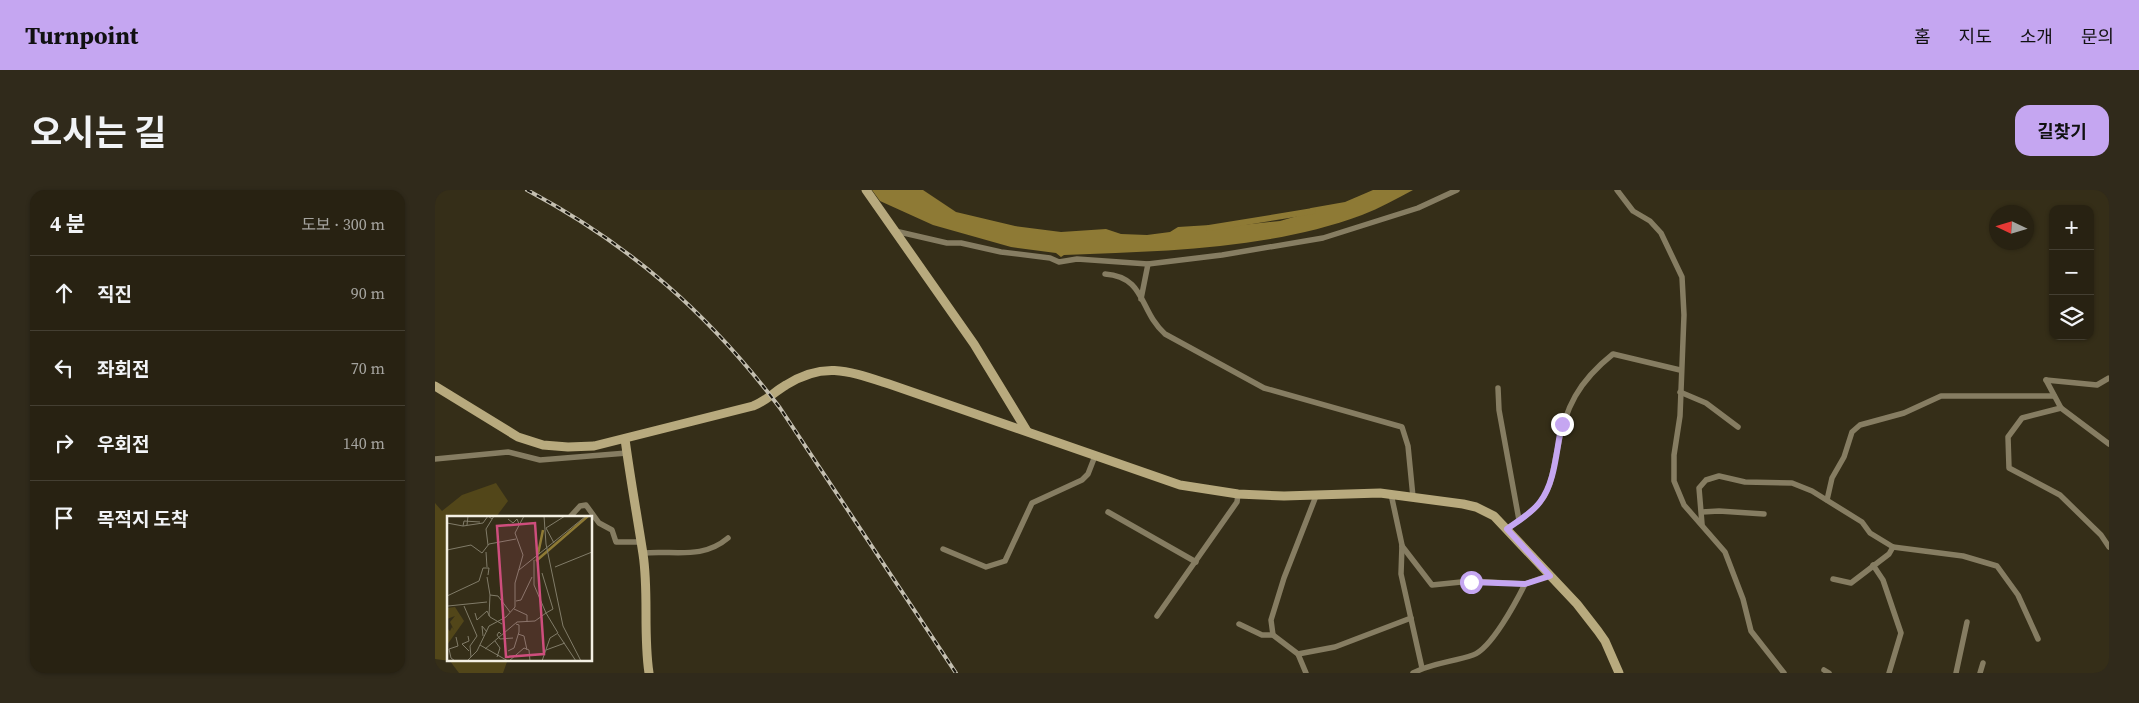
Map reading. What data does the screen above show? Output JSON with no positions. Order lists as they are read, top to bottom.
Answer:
{
  "north": "left",
  "page": {
    "header": "Turnpoint",
    "nav": [
      "홈",
      "지도",
      "소개",
      "문의"
    ],
    "title": "오시는 길",
    "buttons": "길찾기",
    "heading": ["4 분", "도보 · 300 m"],
    "map_buttons": ["+", "−"],
    "list": [
      ["직진", "90 m"],
      ["좌회전", "70 m"],
      ["우회전", "140 m"],
      "목적지 도착"
    ]
  }
}
